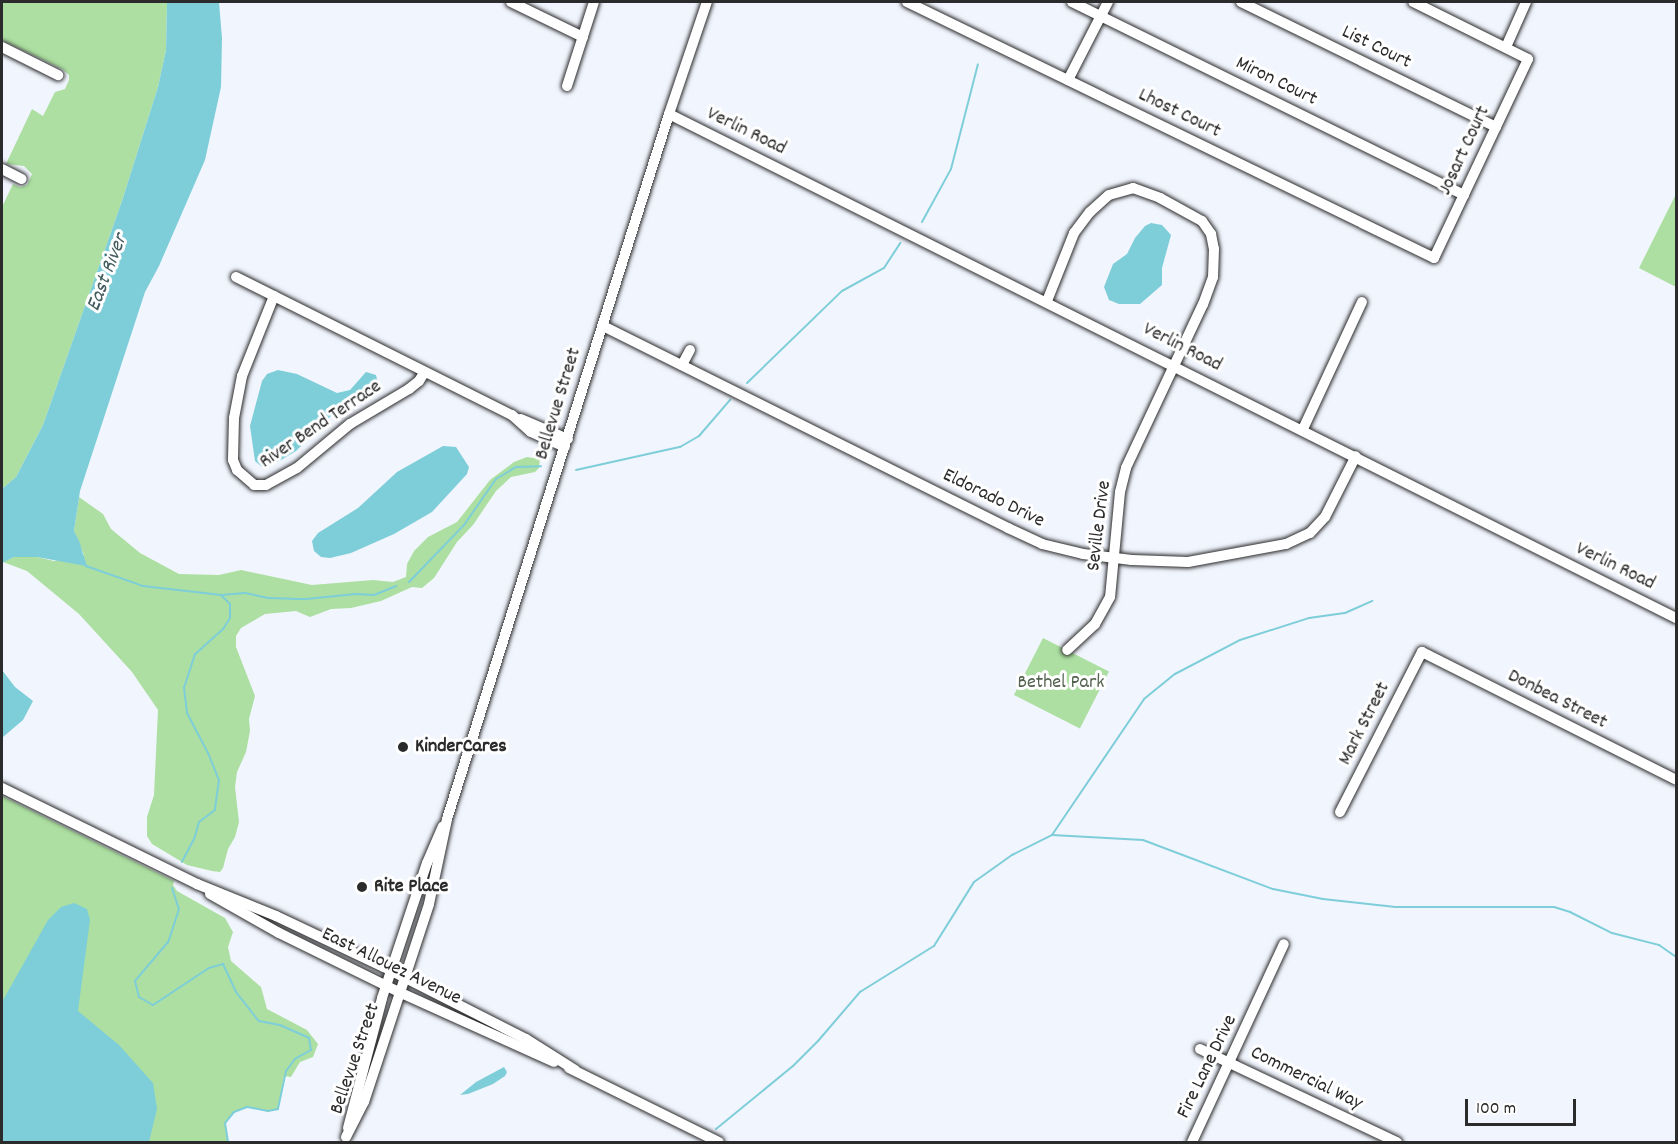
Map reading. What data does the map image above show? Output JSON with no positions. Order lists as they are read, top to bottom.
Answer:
{
  "streets": {
    "street": [
      "List Court",
      "Miron Court",
      "Lhost Court",
      "Verlin Road",
      "Josart Court",
      "Bellevue Street",
      "River Bend Terrace",
      "Eldorado Drive",
      "Seville Drive",
      "Donbea Street",
      "Mark Street",
      "East Allouez Avenue",
      "Fire Lane Drive",
      "Commercial Way"
    ]
  },
  "crossings": [
    ["List Court", "Josart Court"],
    ["Miron Court", "Josart Court"],
    ["Lhost Court", "Josart Court"],
    ["Verlin Road", "Bellevue Street"],
    ["Verlin Road", "Eldorado Drive"],
    ["Verlin Road", "Seville Drive"],
    ["Bellevue Street", "River Bend Terrace"],
    ["Bellevue Street", "Eldorado Drive"],
    ["Bellevue Street", "East Allouez Avenue"],
    ["Eldorado Drive", "Seville Drive"],
    ["Donbea Street", "Mark Street"],
    ["Fire Lane Drive", "Commercial Way"]
  ],
  "water": ["East River"],
  "parks": ["Bethel Park"],
  "places": ["KinderCares", "Rite Place"],
  "scale_bar": "100 m"
}
